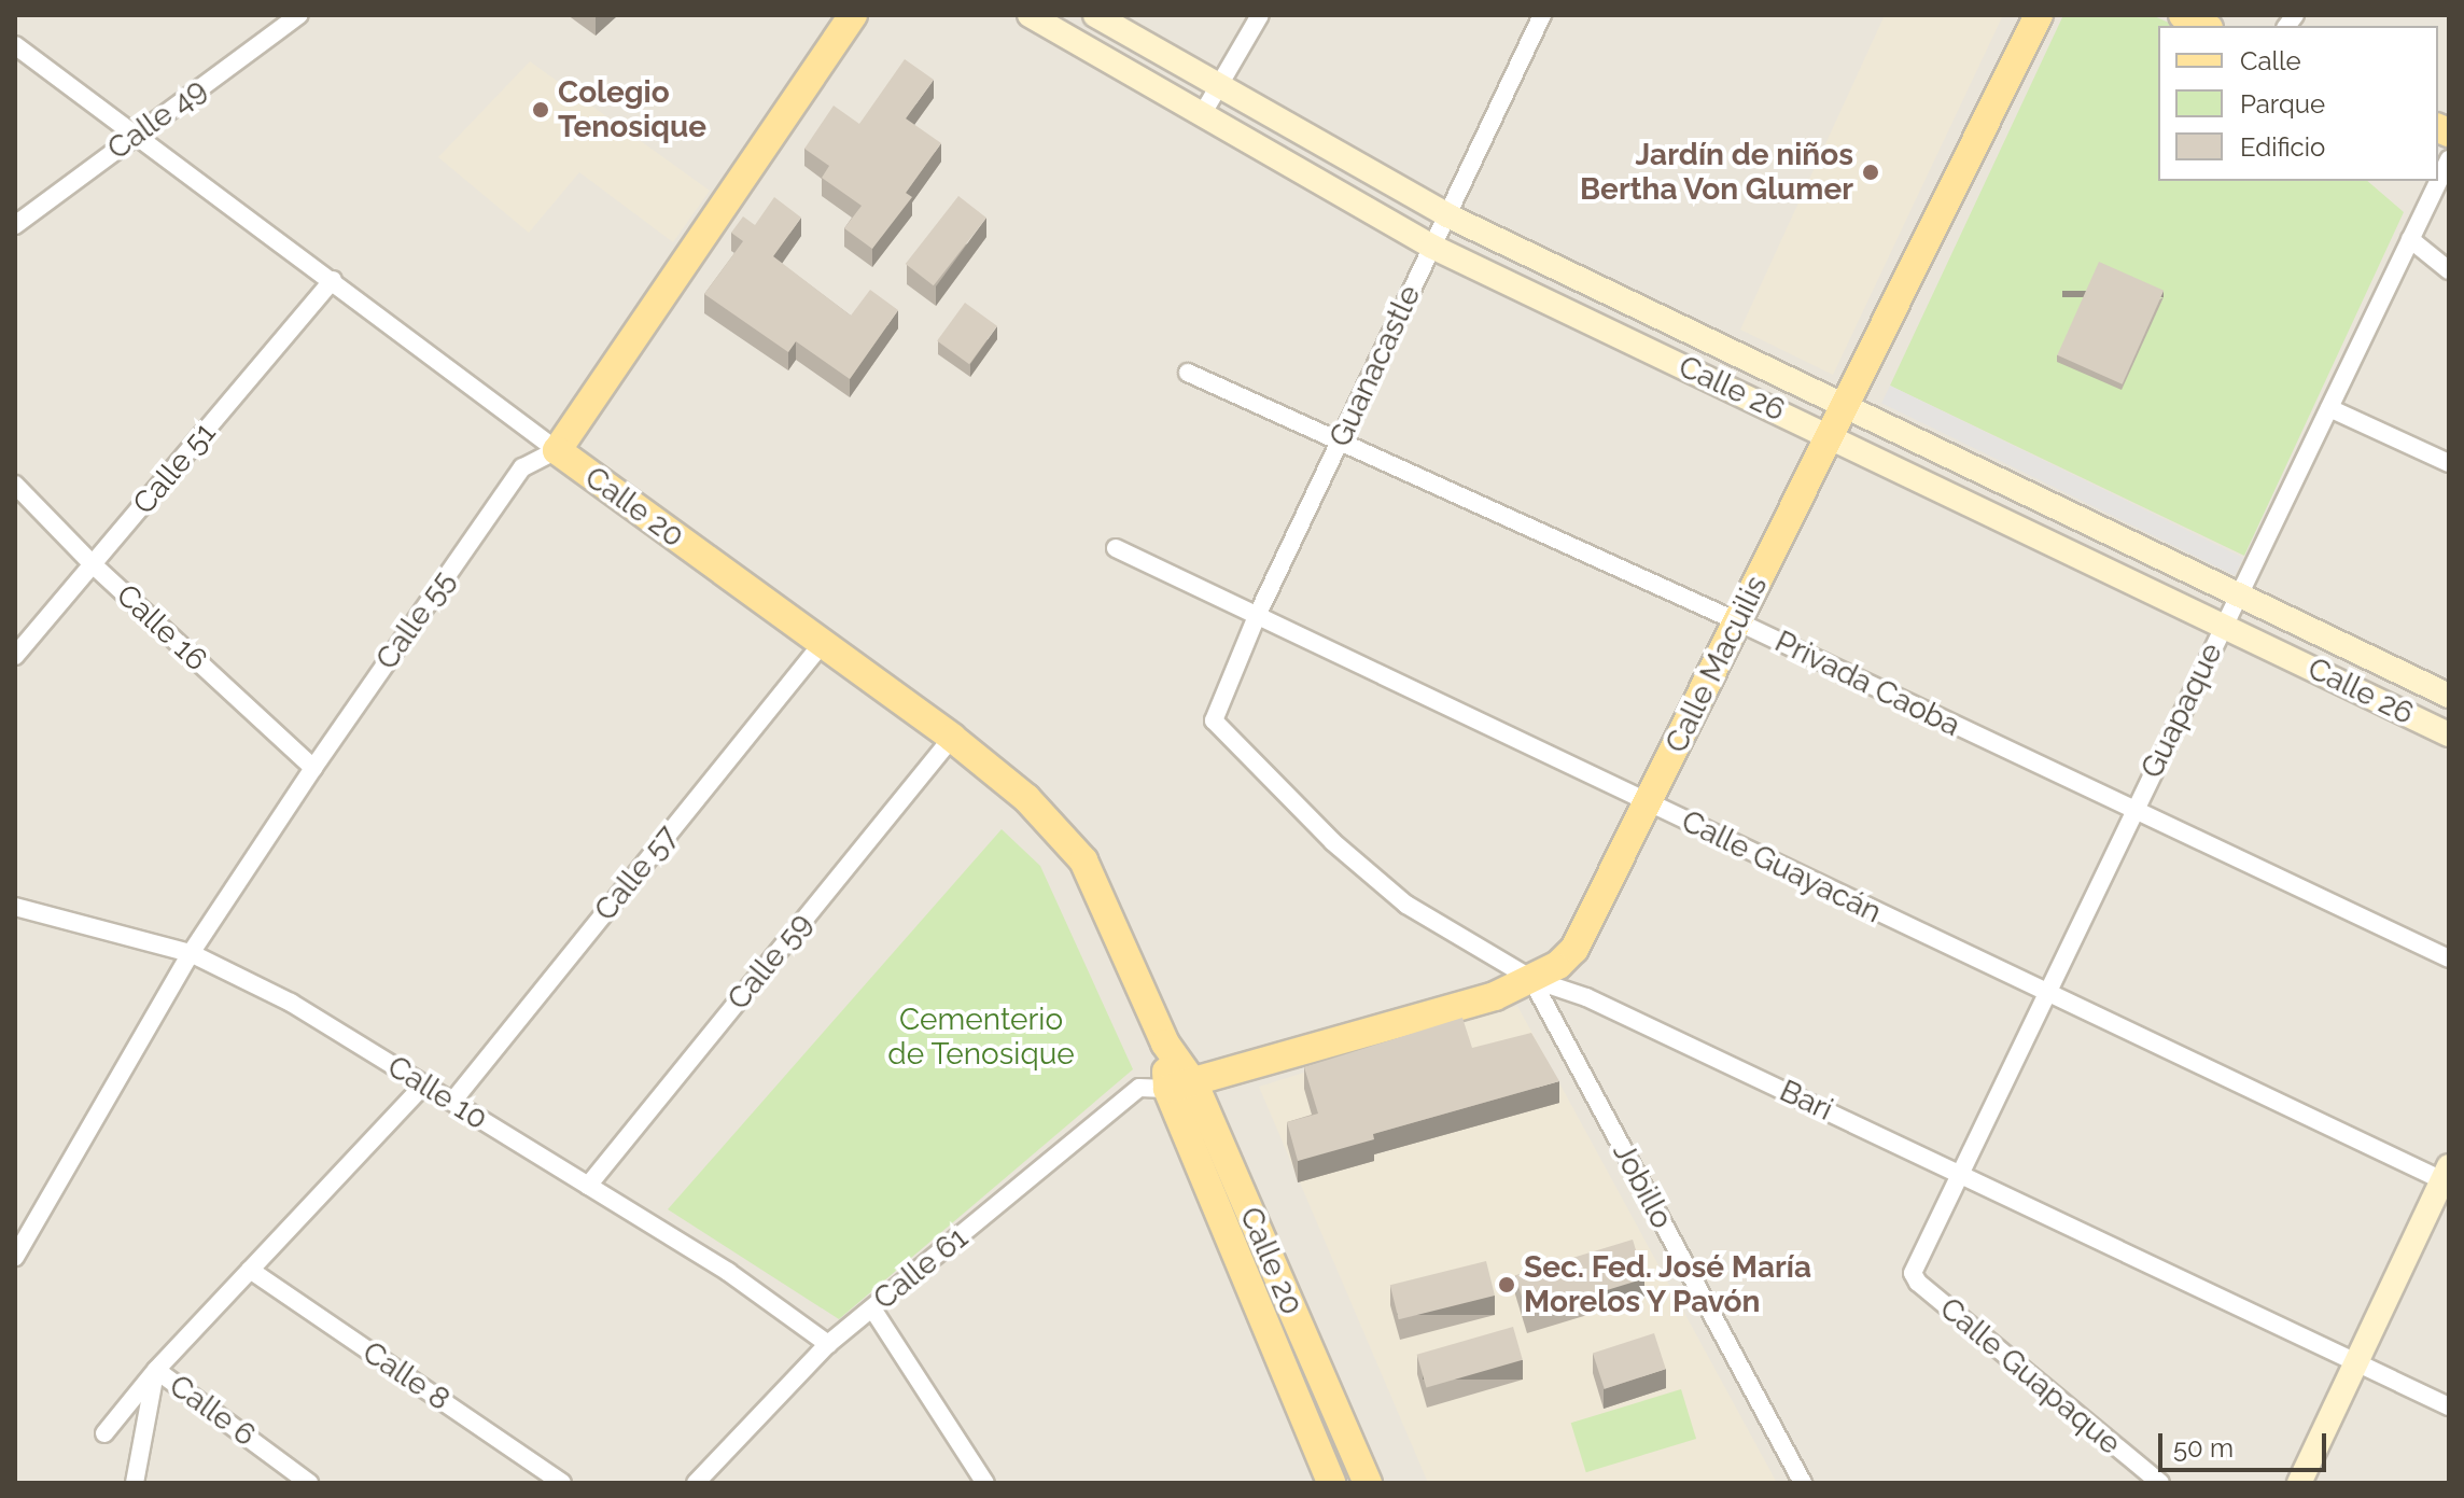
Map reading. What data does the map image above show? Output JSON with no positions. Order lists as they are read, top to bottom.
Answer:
{
  "streets": {
    "main road": [
      "Calle 26",
      "Calle 20",
      "Calle 55",
      "Calle Macuilis"
    ],
    "street": [
      "Calle 49",
      "Guanacastle",
      "Calle 51",
      "Calle 16",
      "Privada Caoba",
      "Guapaque",
      "Calle Guayacán",
      "Calle 57",
      "Calle 59",
      "Calle 10",
      "Bari",
      "Jobillo",
      "Calle 61",
      "Calle 8",
      "Calle Guapaque",
      "Calle 6"
    ]
  },
  "crossings": [
    ["Calle 49", "Calle 20"],
    ["Guanacastle", "Calle 26"],
    ["Guanacastle", "Privada Caoba"],
    ["Guanacastle", "Calle Guayacán"],
    ["Guanacastle", "Bari"],
    ["Calle 26", "Calle Macuilis"],
    ["Calle 26", "Guapaque"],
    ["Calle 51", "Calle 20"],
    ["Calle 51", "Calle 16"],
    ["Calle 20", "Calle 55"],
    ["Calle 20", "Calle Macuilis"],
    ["Calle 20", "Calle 57"],
    ["Calle 20", "Calle 59"],
    ["Calle 20", "Calle 61"],
    ["Calle 55", "Calle 16"],
    ["Calle 55", "Calle 10"],
    ["Calle Macuilis", "Privada Caoba"],
    ["Calle Macuilis", "Calle Guayacán"],
    ["Calle Macuilis", "Bari"],
    ["Calle Macuilis", "Jobillo"],
    ["Calle Macuilis", "Calle 61"],
    ["Privada Caoba", "Guapaque"],
    ["Guapaque", "Calle Guayacán"],
    ["Guapaque", "Bari"],
    ["Guapaque", "Calle Guapaque"],
    ["Calle 57", "Calle 10"],
    ["Calle 59", "Calle 10"],
    ["Calle 10", "Calle 61"],
    ["Bari", "Jobillo"]
  ],
  "parks": ["Cementerio de Tenosique"],
  "places": ["Colegio Tenosique", "Jardín de niños Bertha Von Glumer", "Sec. Fed. José María Morelos Y Pavón"],
  "legend": ["Calle", "Parque", "Edificio"],
  "scale_bar": "50 m"
}
